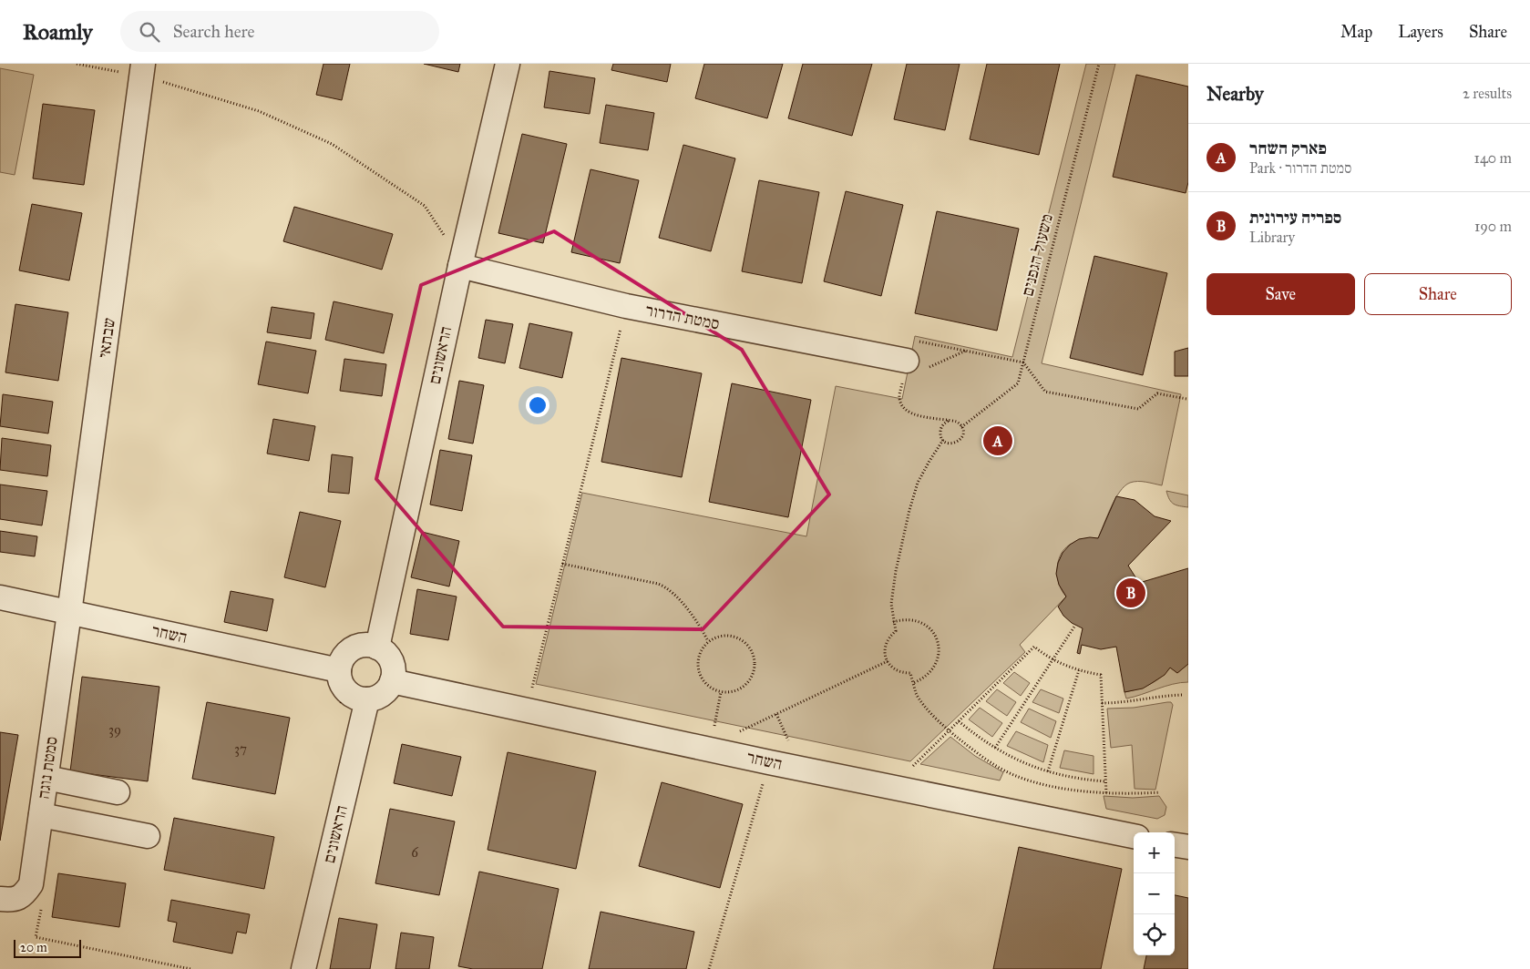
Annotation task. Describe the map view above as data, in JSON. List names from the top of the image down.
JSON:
{
  "streets": {
    "street": [
      "סמטת הדרור",
      "שבתאי",
      "הראשונים",
      "השחר",
      "סמטת נוגה"
    ],
    "path": ["משעול הגפנים"]
  },
  "crossings": [
    ["סמטת הדרור", "הראשונים"],
    ["שבתאי", "השחר"],
    ["שבתאי", "סמטת נוגה"],
    ["הראשונים", "השחר"],
    ["השחר", "סמטת נוגה"]
  ],
  "house_numbers": ["39", "37", "6"],
  "scale_bar": "20 m",
  "page": {
    "header": "Roamly",
    "search": "Search here",
    "nav": ["Map", "Layers", "Share"],
    "heading": ["Nearby", "2 results"],
    "list": [
      {
        "mark": "A",
        "name": "פארק השחר",
        "note": "Park · סמטת הדרור",
        "value": "140 m"
      },
      {
        "mark": "B",
        "name": "ספריה עירונית",
        "note": "Library",
        "value": "190 m"
      }
    ],
    "buttons": ["Save", "Share"],
    "pins": ["A", "B"],
    "map_buttons": ["+", "−"],
    "scale": "20 m"
  }
}
